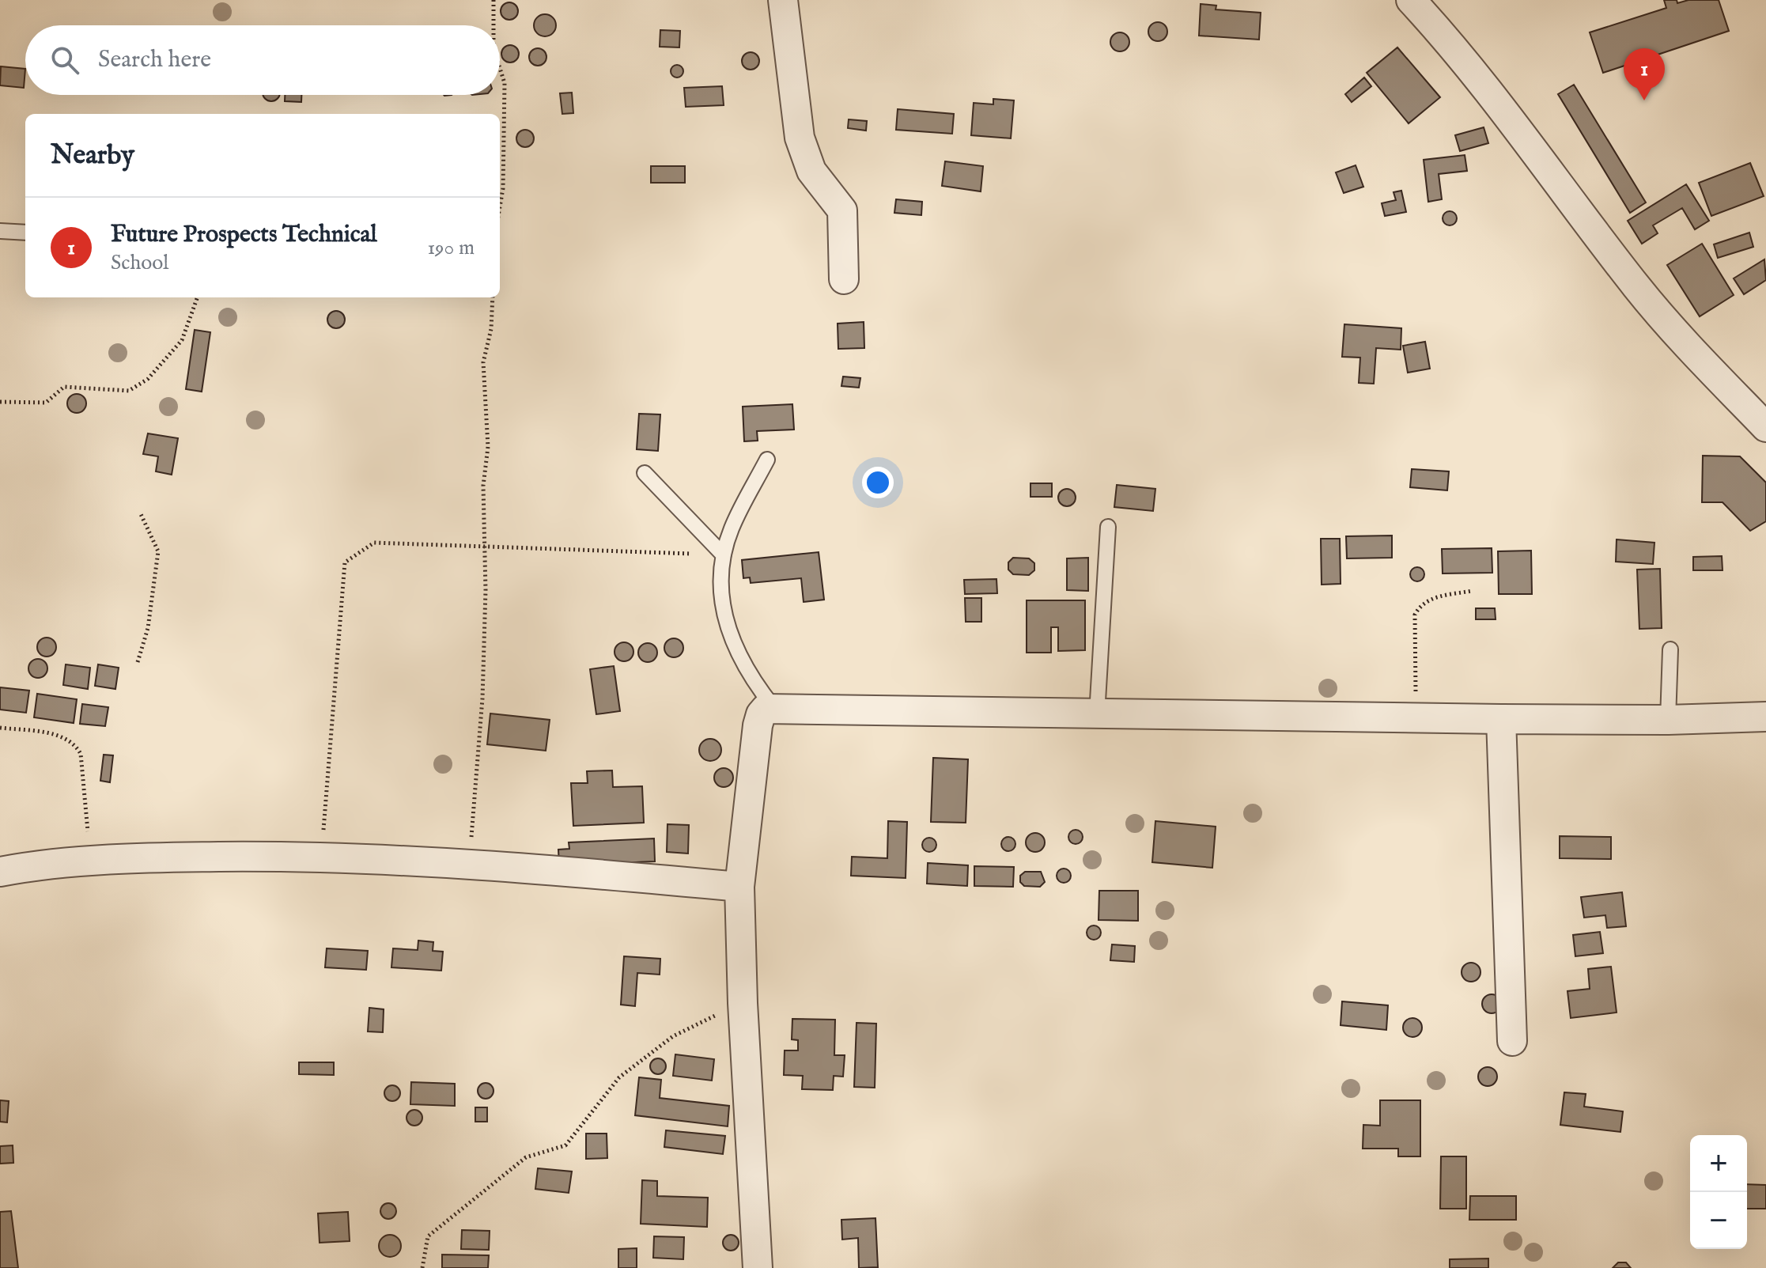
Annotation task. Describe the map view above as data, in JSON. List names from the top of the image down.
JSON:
{
  "page": {
    "search": "Search here",
    "pins": "1",
    "heading": "Nearby",
    "list": [
      {
        "mark": "1",
        "name": "Future Prospects Technical",
        "note": "School",
        "value": "190 m"
      }
    ],
    "map_buttons": ["+", "−"]
  }
}
